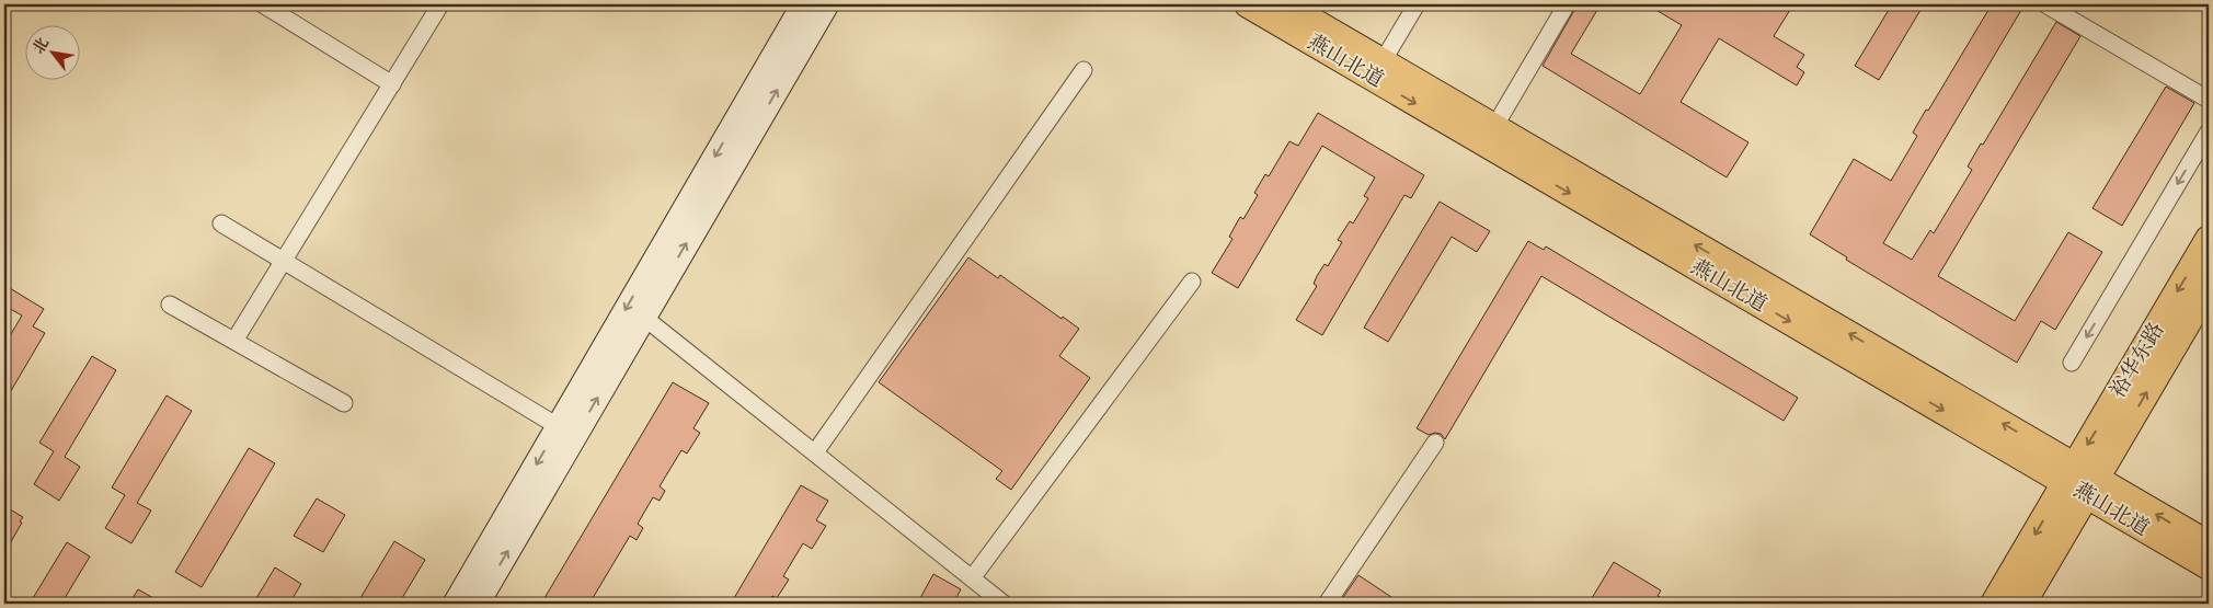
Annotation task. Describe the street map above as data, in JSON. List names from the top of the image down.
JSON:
{
  "streets": {
    "main road": ["燕山北道", "裕华东路"]
  },
  "crossings": [
    ["燕山北道", "裕华东路"]
  ],
  "north": "top left"
}
